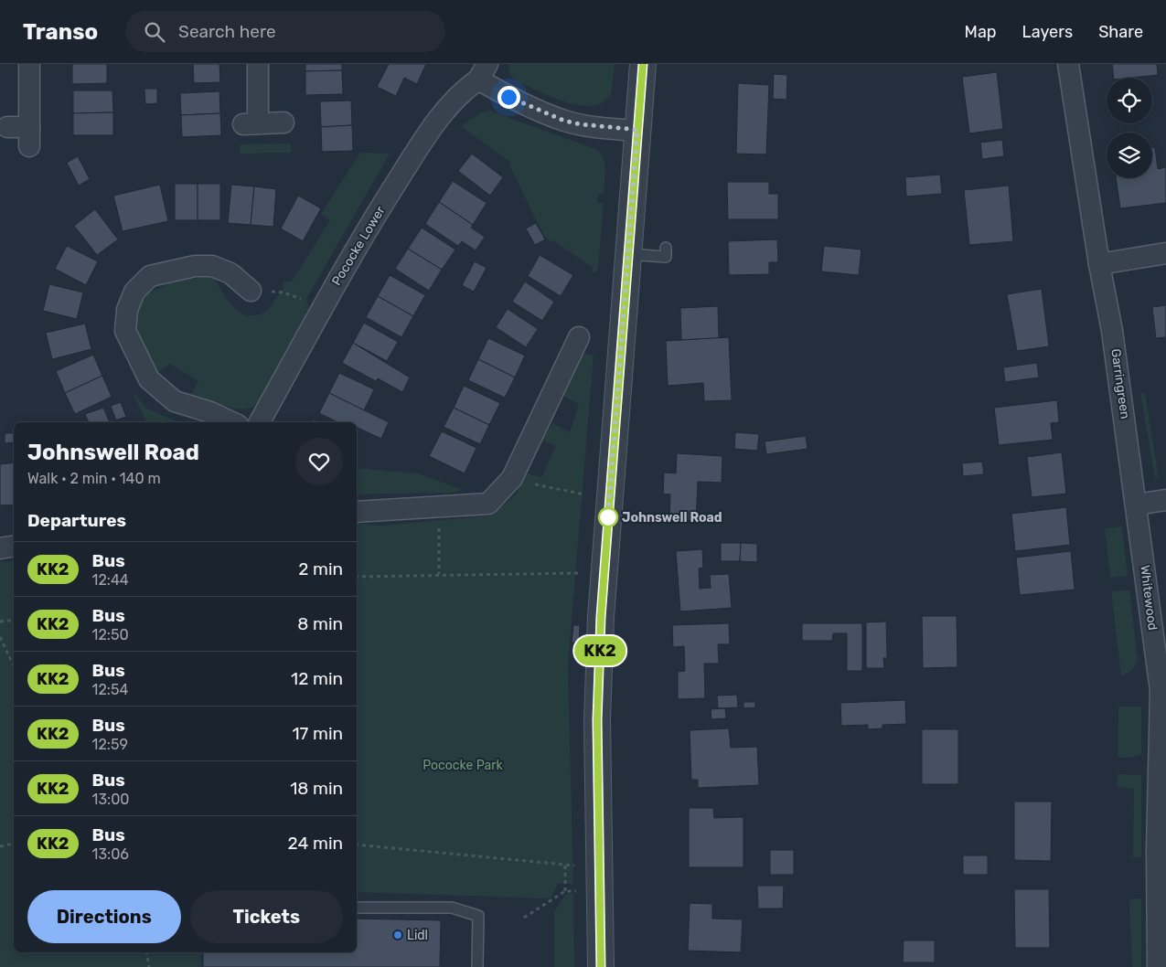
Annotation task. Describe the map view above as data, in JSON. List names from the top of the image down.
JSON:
{
  "streets": {
    "street": ["Pococke Lower", "Garringreen", "Whitewood"]
  },
  "crossings": [
    ["Garringreen", "Whitewood"]
  ],
  "parks": ["Pococke Park"],
  "places": ["Johnswell Road", "Lidl"],
  "lines": ["bus line KK2"],
  "page": {
    "header": "Transo",
    "search": "Search here",
    "nav": ["Map", "Layers", "Share"],
    "on_map": "KK2",
    "heading": [
      ["Johnswell Road", "Walk · 2 min · 140 m"],
      "Departures"
    ],
    "list": [
      {
        "mark": "KK2",
        "name": "Bus",
        "note": "12:44",
        "value": "2 min"
      },
      {
        "mark": "KK2",
        "name": "Bus",
        "note": "12:50",
        "value": "8 min"
      },
      {
        "mark": "KK2",
        "name": "Bus",
        "note": "12:54",
        "value": "12 min"
      },
      {
        "mark": "KK2",
        "name": "Bus",
        "note": "12:59",
        "value": "17 min"
      },
      {
        "mark": "KK2",
        "name": "Bus",
        "note": "13:00",
        "value": "18 min"
      },
      {
        "mark": "KK2",
        "name": "Bus",
        "note": "13:06",
        "value": "24 min"
      }
    ],
    "buttons": ["Directions", "Tickets"]
  }
}
